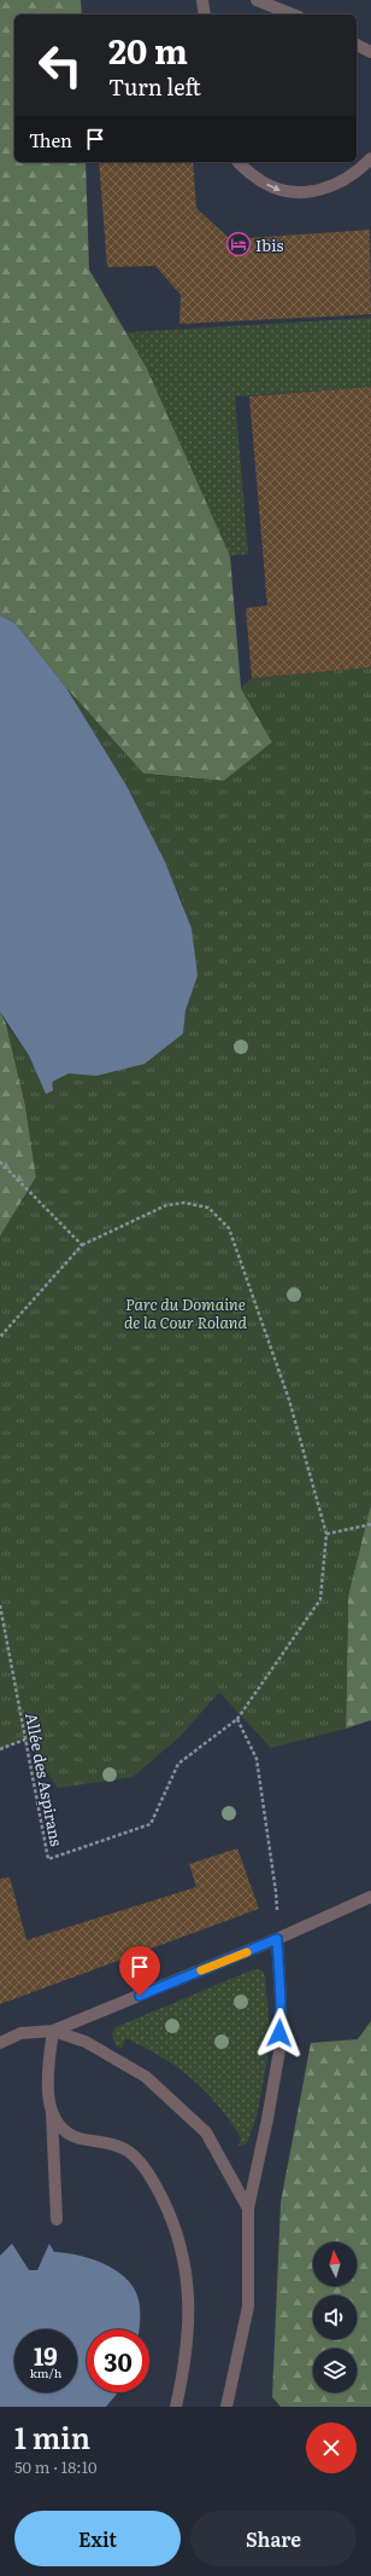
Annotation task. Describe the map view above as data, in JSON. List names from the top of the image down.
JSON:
{
  "streets": {
    "path": ["Allée des Aspirans"]
  },
  "parks": ["Parc du Domaine de la Cour Roland"],
  "places": {
    "hotel": ["Ibis"]
  },
  "north": "top",
  "page": {
    "turn": ["20 m", "Turn left"],
    "then": "Then",
    "speed": "19 km/h",
    "limit": "30",
    "heading": ["1 min", "50 m · 18:10"],
    "buttons": ["Exit", "Share"]
  }
}
